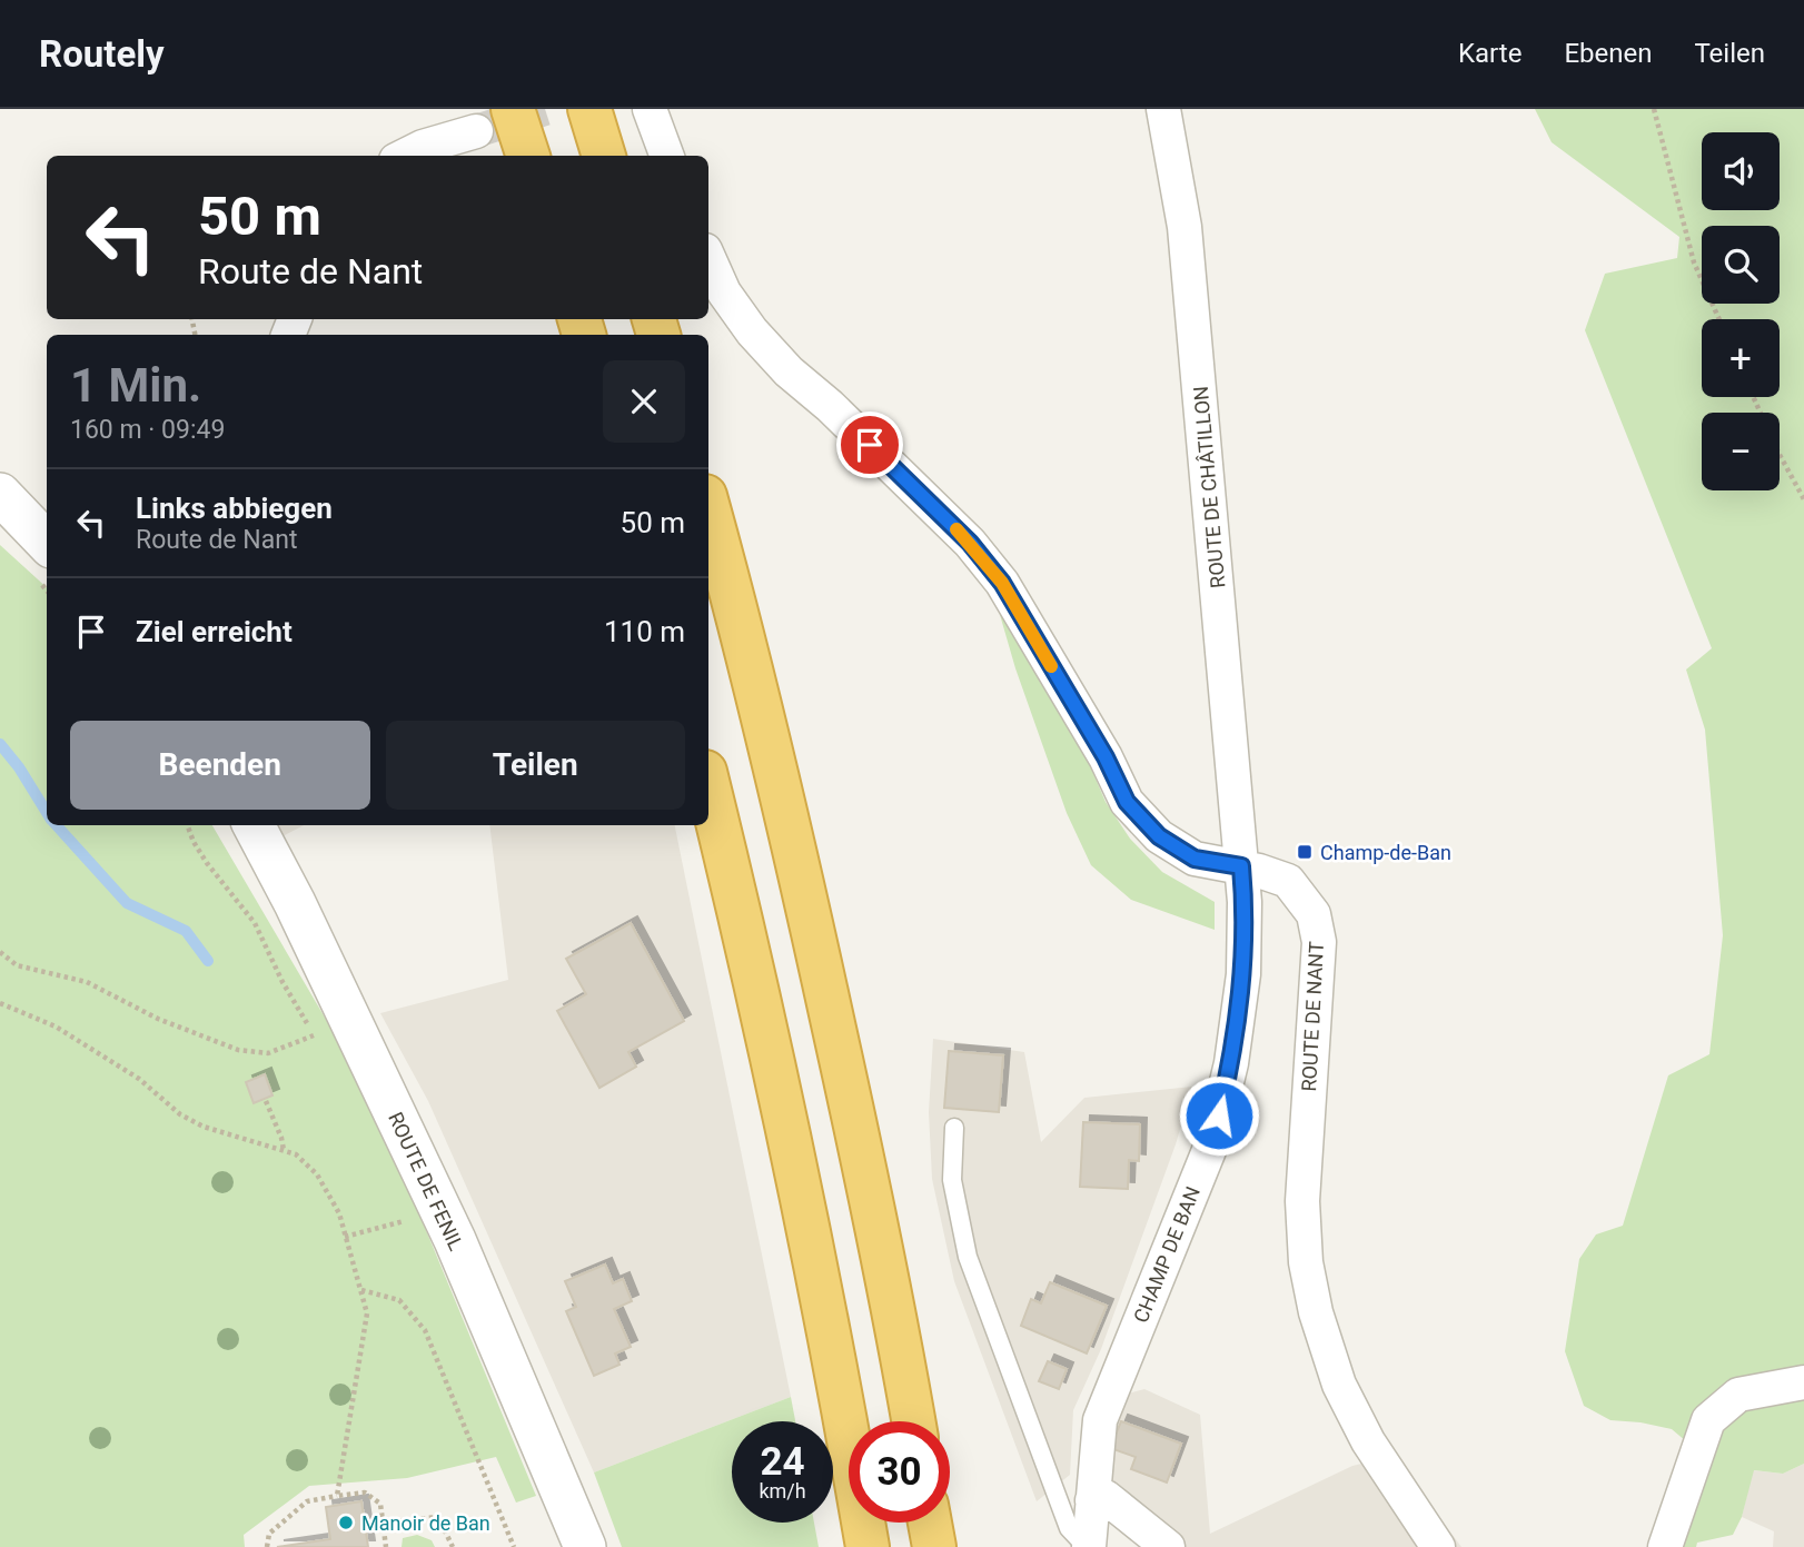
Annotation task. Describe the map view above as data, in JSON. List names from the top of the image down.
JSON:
{
  "streets": {
    "street": [
      "ROUTE DE CHÂTILLON",
      "ROUTE DE NANT",
      "ROUTE DE FENIL",
      "CHAMP DE BAN"
    ]
  },
  "crossings": [
    ["ROUTE DE CHÂTILLON", "ROUTE DE NANT"],
    ["ROUTE DE CHÂTILLON", "CHAMP DE BAN"],
    ["ROUTE DE NANT", "CHAMP DE BAN"]
  ],
  "places": {
    "transit": ["Champ-de-Ban"],
    "other": ["Manoir de Ban"]
  },
  "page": {
    "header": "Routely",
    "nav": ["Karte", "Ebenen", "Teilen"],
    "map_buttons": ["+", "−"],
    "turn": ["50 m", "Route de Nant"],
    "heading": ["1 Min.", "160 m · 09:49"],
    "list": [
      {
        "name": "Links abbiegen",
        "note": "Route de Nant",
        "value": "50 m"
      },
      {
        "name": "Ziel erreicht",
        "value": "110 m"
      }
    ],
    "buttons": ["Beenden", "Teilen"],
    "speed": "24 km/h",
    "limit": "30"
  }
}
